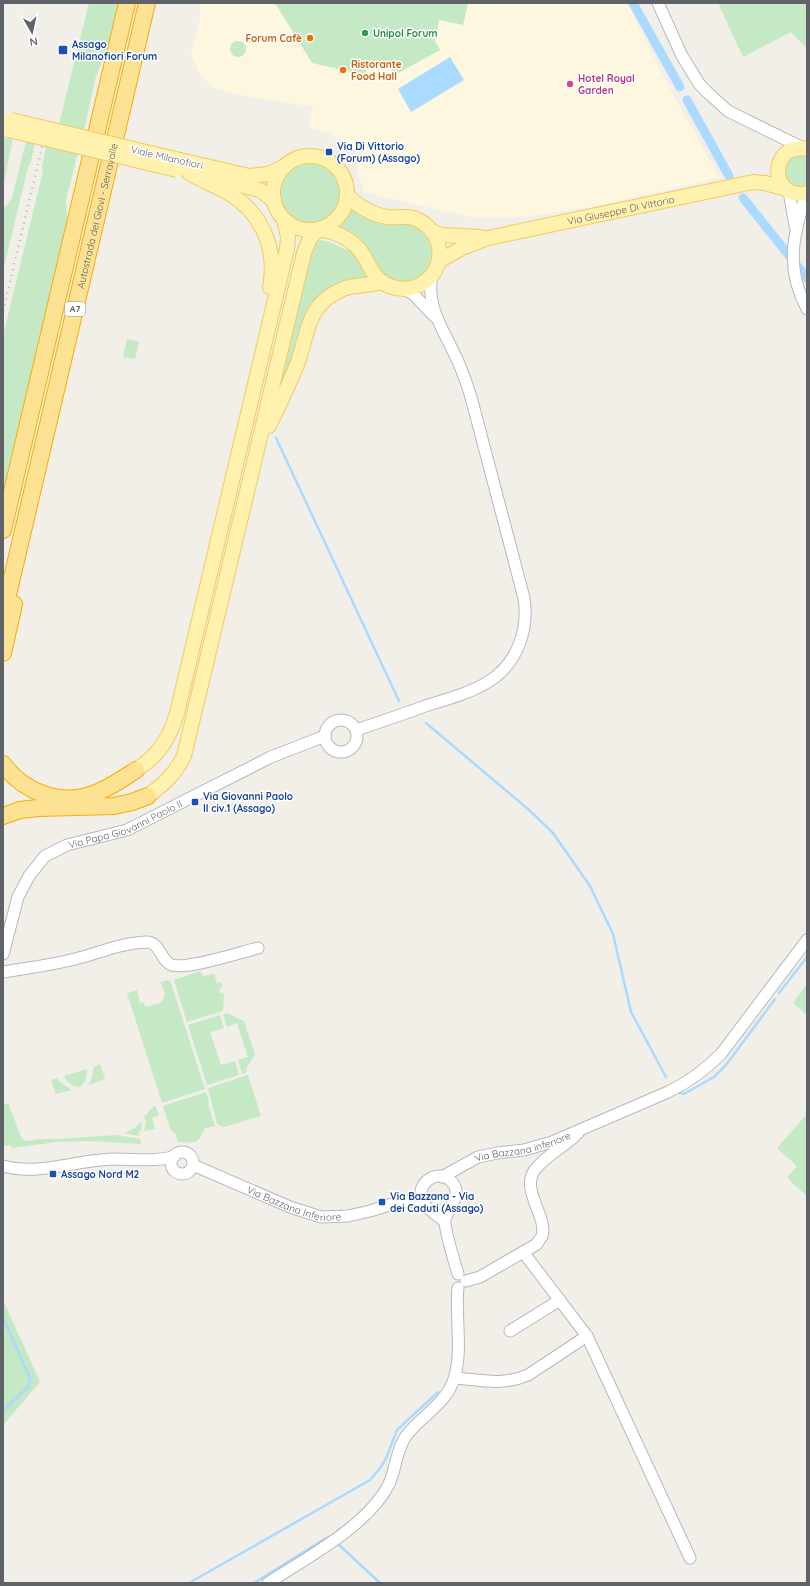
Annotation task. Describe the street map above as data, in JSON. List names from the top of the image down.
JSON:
{
  "streets": {
    "highway": ["Autostrada dei Giovi - Serravalle", "A7"],
    "main road": ["Viale Milanofiori", "Via Giuseppe Di Vittorio"],
    "street": ["Via Papa Giovanni Paolo II", "Via Bazzana inferiore", "Via Bazzana Inferiore"]
  },
  "crossings": [
    ["Via Bazzana inferiore", "Via Bazzana Inferiore"]
  ],
  "places": {
    "other": [
      "Unipol Forum",
      "Forum Cafè",
      "Ristorante Food Hall",
      "Hotel Royal Garden"
    ],
    "transit": [
      "Assago Milanofiori Forum",
      "Via Di Vittorio (Forum) (Assago)",
      "Via Giovanni Paolo II civ.1 (Assago)",
      "Assago Nord M2",
      "Via Bazzana - Via dei Caduti (Assago)"
    ]
  },
  "north": "bottom"
}
